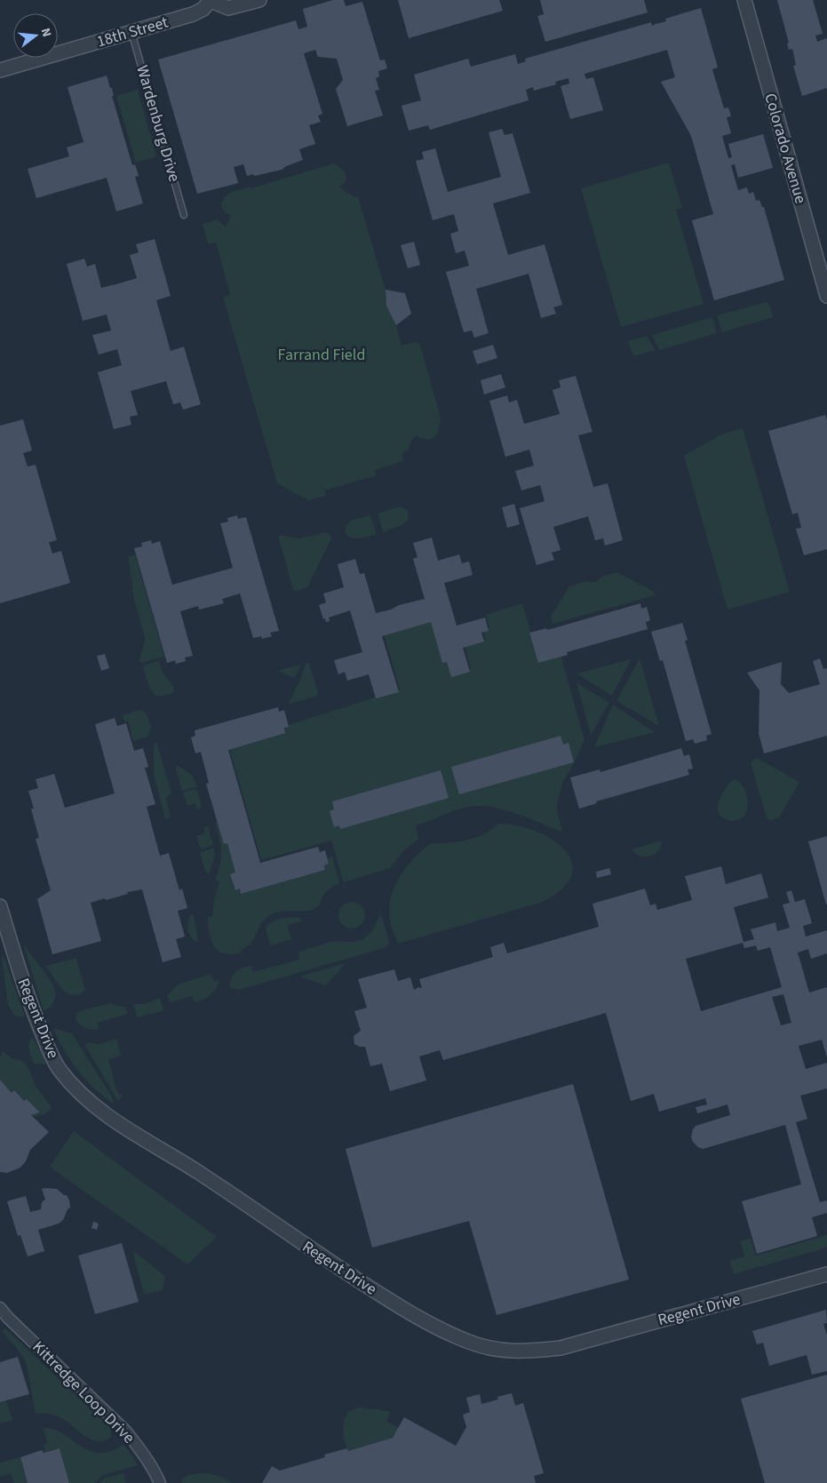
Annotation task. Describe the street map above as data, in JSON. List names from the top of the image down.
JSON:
{
  "streets": {
    "street": [
      "18th Street",
      "Colorado Avenue",
      "Regent Drive",
      "Kittredge Loop Drive"
    ],
    "lane": ["Wardenburg Drive"]
  },
  "crossings": [
    ["18th Street", "Wardenburg Drive"]
  ],
  "parks": ["Farrand Field"],
  "north": "right"
}
